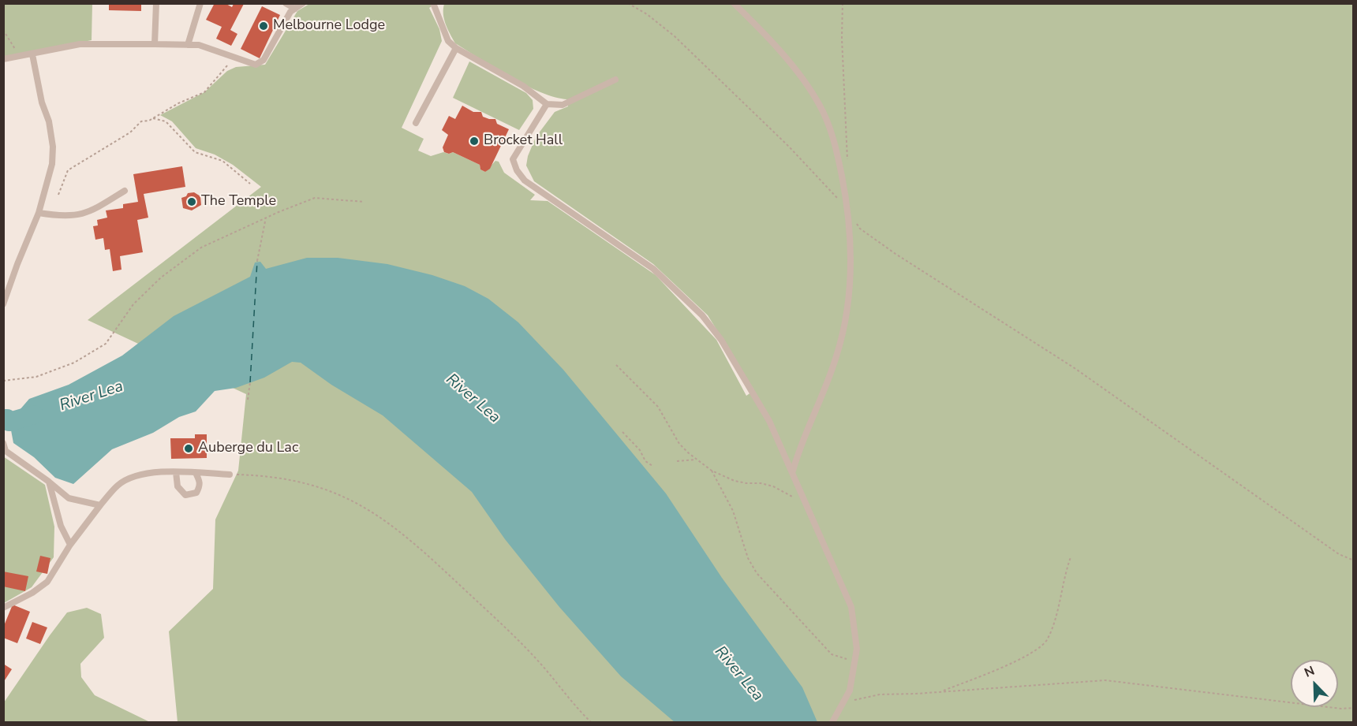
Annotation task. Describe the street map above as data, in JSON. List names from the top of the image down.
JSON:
{
  "water": ["River Lea"],
  "places": [
    "Melbourne Lodge",
    "Brocket Hall",
    "The Temple",
    "Auberge du Lac"
  ],
  "north": "top left"
}
